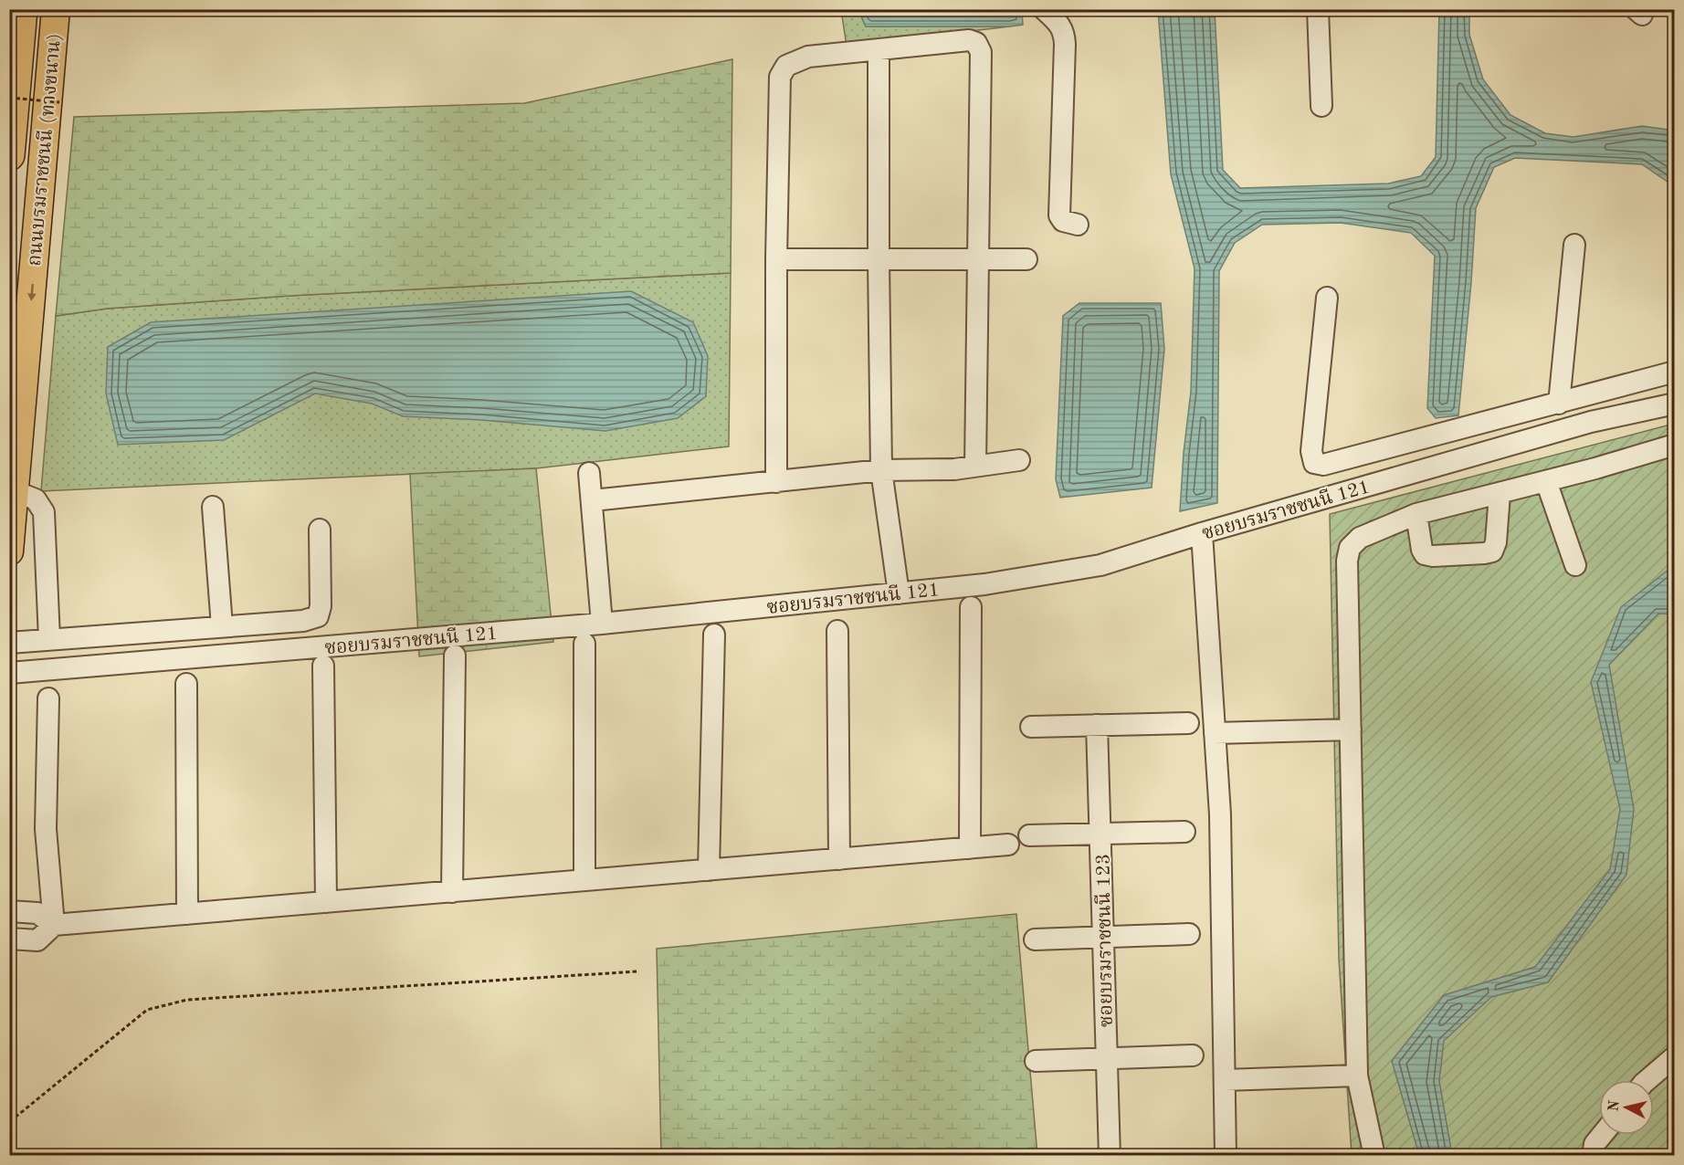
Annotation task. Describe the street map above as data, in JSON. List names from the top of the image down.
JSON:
{
  "streets": {
    "main road": ["ถนนบรมราชชนนี (ทางขนาน)"],
    "street": ["ซอยบรมราชชนนี 121", "ซอยบรมราชชนนี 123"]
  },
  "one_way": ["ถนนบรมราชชนนี (ทางขนาน)"],
  "north": "left"
}
